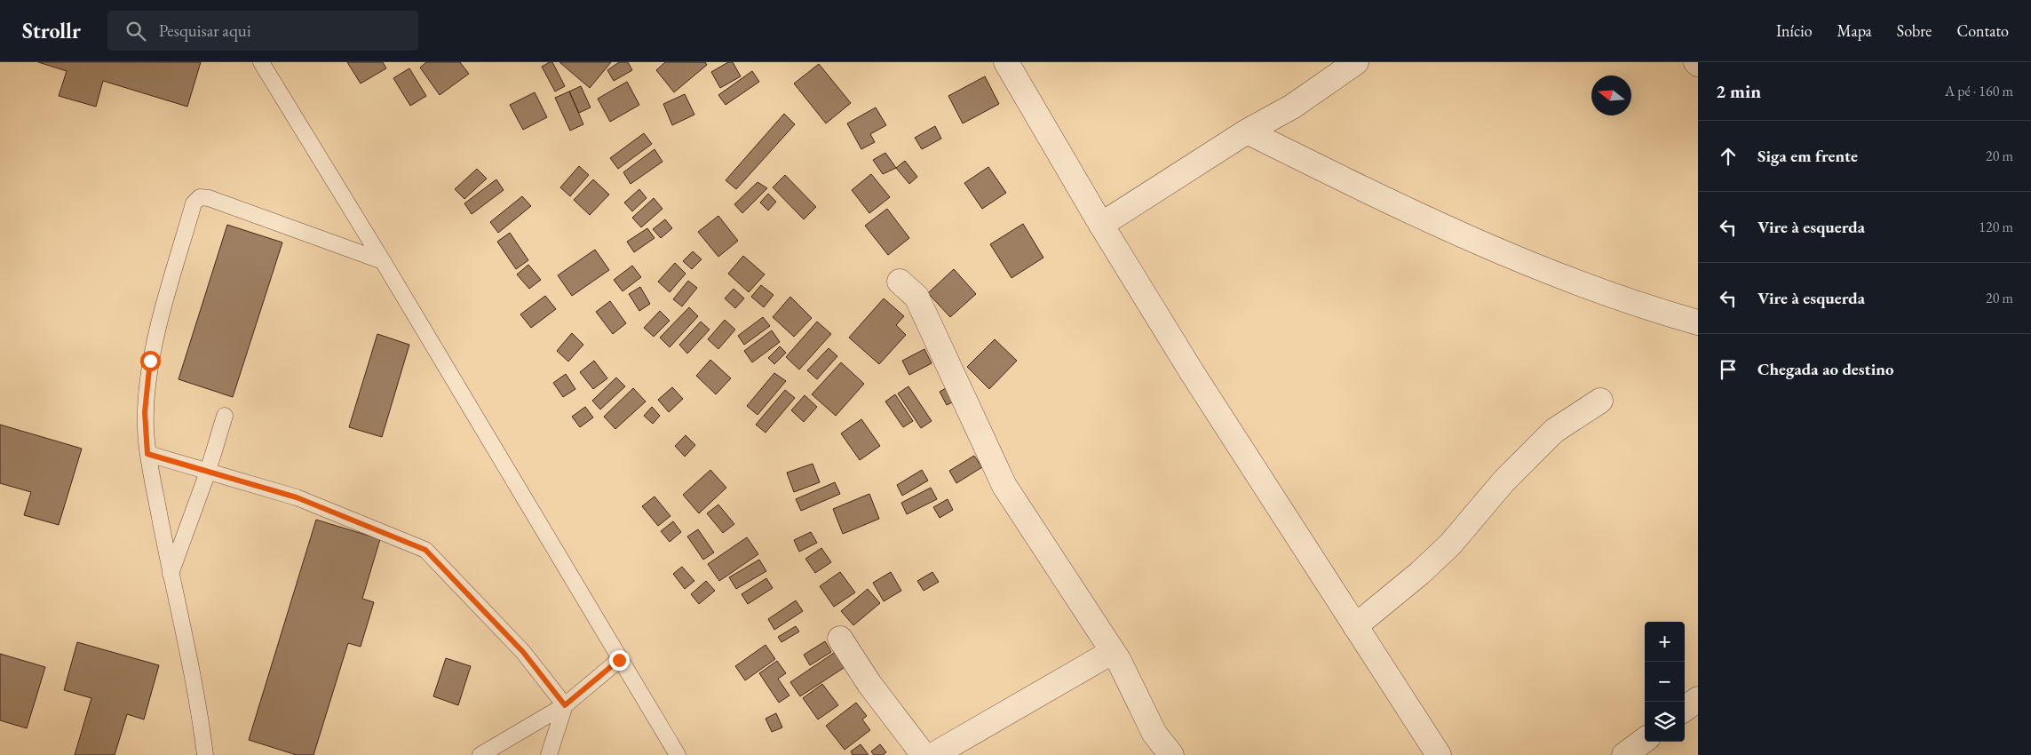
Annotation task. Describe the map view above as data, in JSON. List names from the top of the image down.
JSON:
{
  "north": "left",
  "page": {
    "header": "Strollr",
    "search": "Pesquisar aqui",
    "nav": [
      "Início",
      "Mapa",
      "Sobre",
      "Contato"
    ],
    "heading": ["2 min", "A pé · 160 m"],
    "list": [
      ["Siga em frente", "20 m"],
      ["Vire à esquerda", "120 m"],
      ["Vire à esquerda", "20 m"],
      "Chegada ao destino"
    ],
    "map_buttons": ["+", "−"]
  }
}
